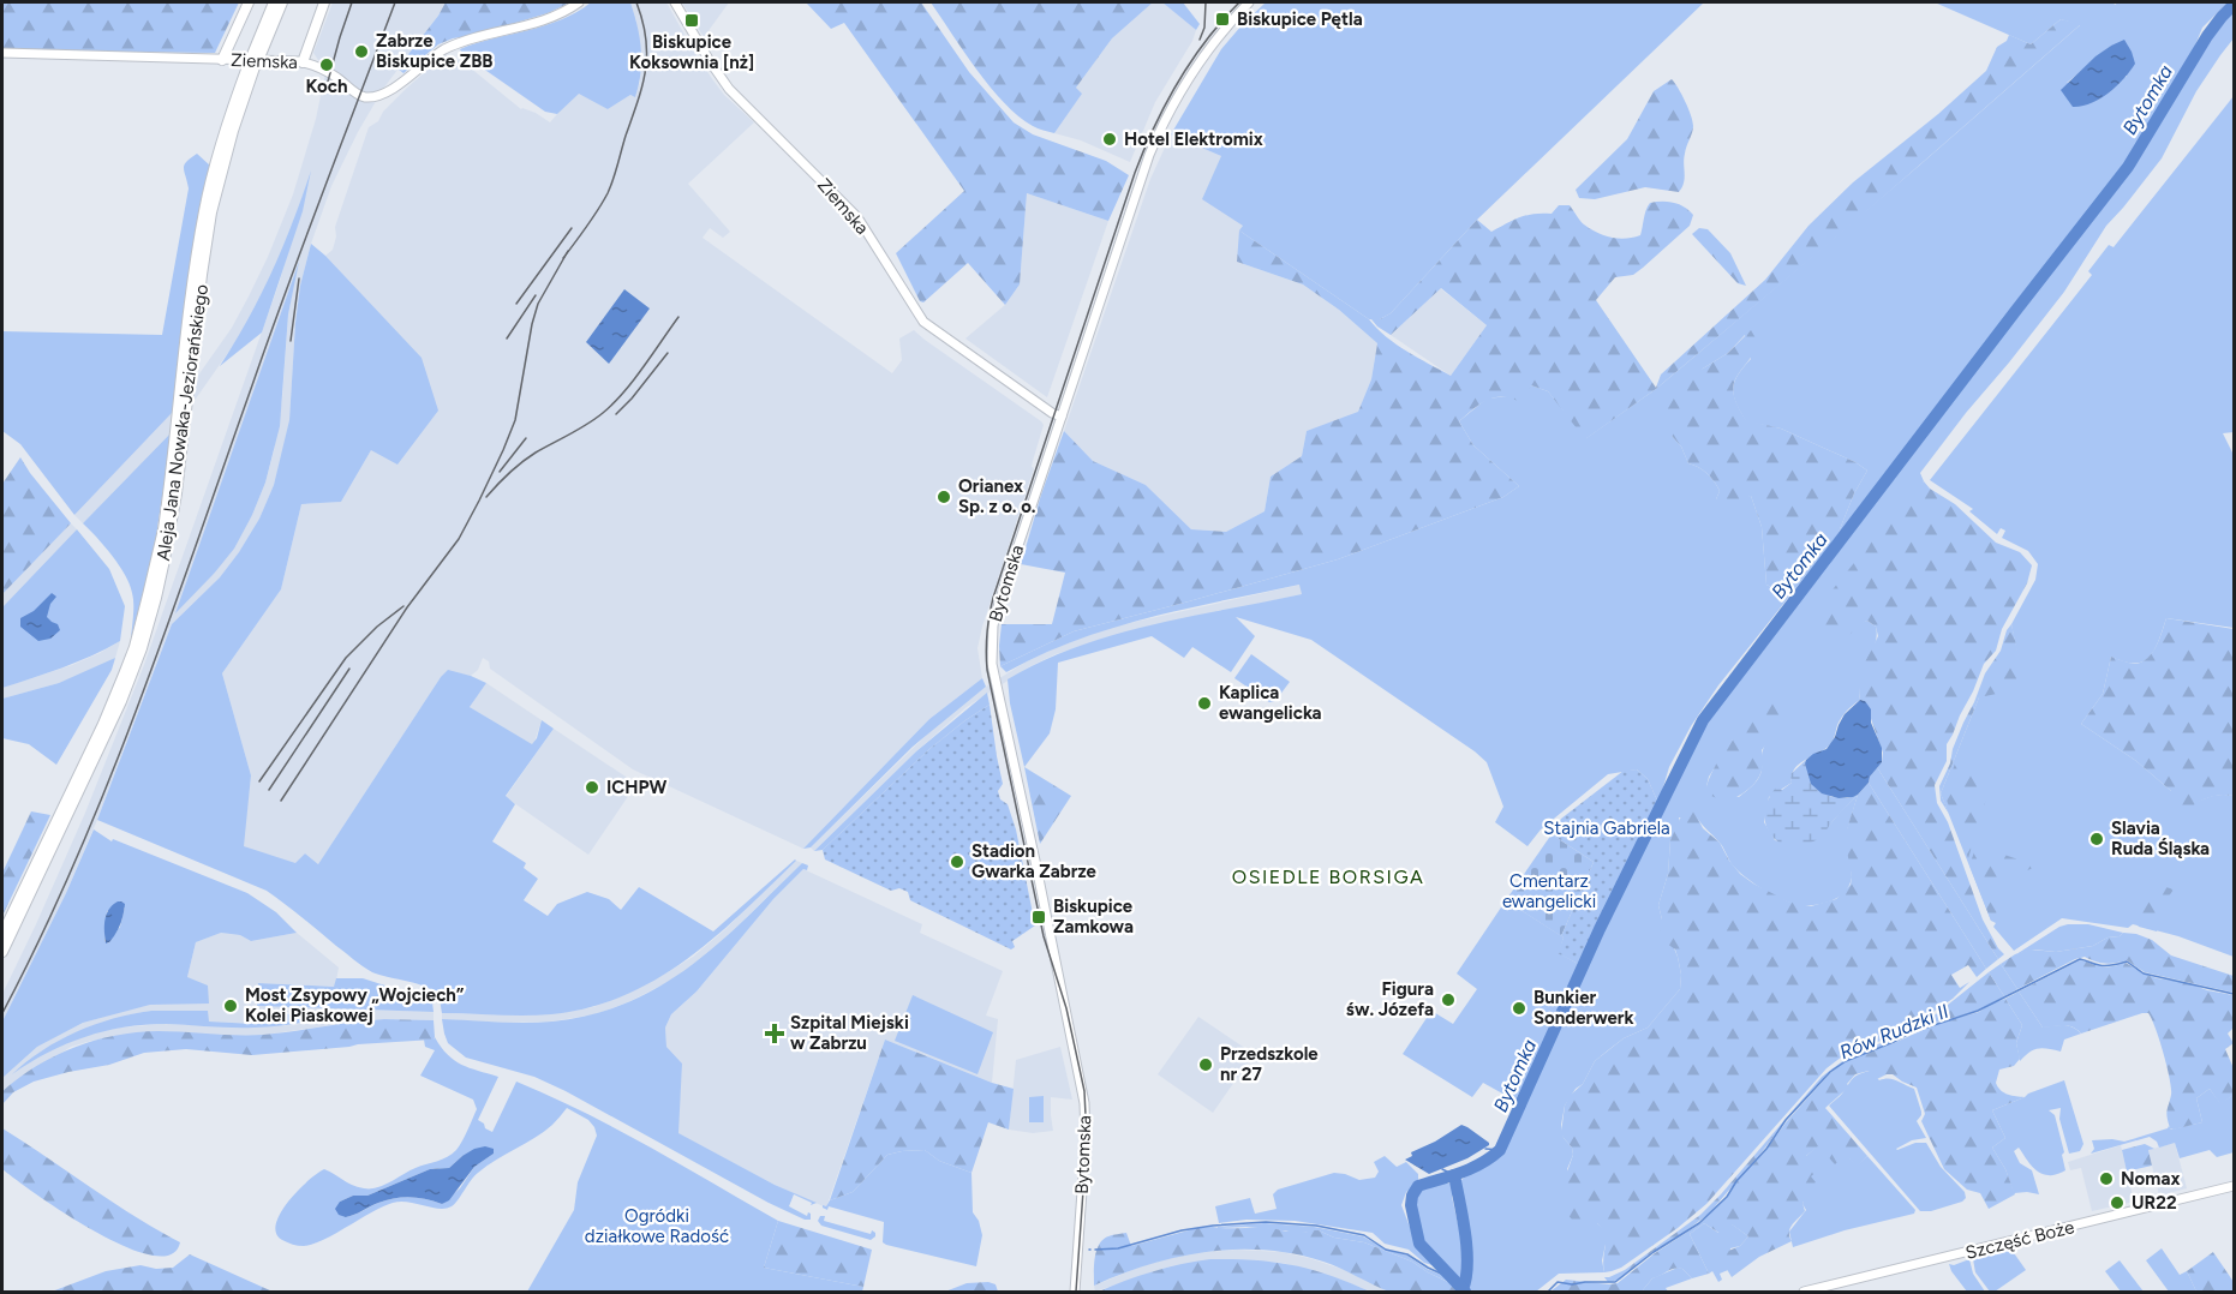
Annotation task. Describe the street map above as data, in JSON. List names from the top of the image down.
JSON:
{
  "streets": {
    "main road": ["Aleja Jana Nowaka-Jeziorańskiego"],
    "street": ["Ziemska", "Bytomska", "Szczęść Boże"]
  },
  "crossings": [
    ["Ziemska", "Bytomska"]
  ],
  "districts": ["OSIEDLE BORSIGA"],
  "water": ["Bytomka", "Rów Rudzki II"],
  "parks": ["Stajnia Gabriela", "Cmentarz ewangelicki", "Ogródki działkowe Radość"],
  "places": {
    "transit": ["Biskupice Pętla", "Biskupice Koksownia [nż]", "Biskupice Zamkowa"],
    "other": [
      "Zabrze Biskupice ZBB",
      "Koch",
      "Hotel Elektromix",
      "Orianex Sp. z o. o.",
      "Kaplica ewangelicka",
      "ICHPW",
      "Slavia Ruda Śląska",
      "Stadion Gwarka Zabrze",
      "Figura św. Józefa",
      "Most Zsypowy „Wojciech” Kolei Piaskowej",
      "Bunkier Sonderwerk",
      "Przedszkole nr 27",
      "Nomax",
      "UR22"
    ],
    "health": ["Szpital Miejski w Zabrzu"]
  }
}
